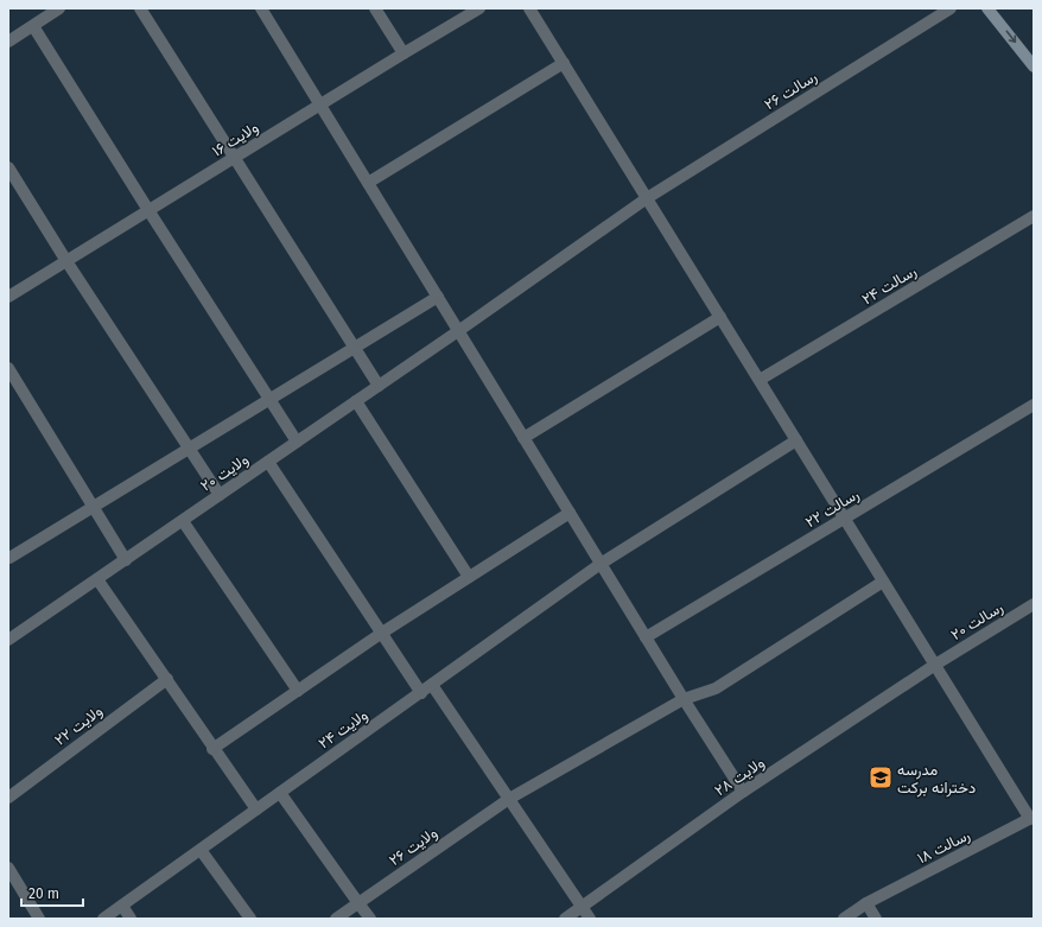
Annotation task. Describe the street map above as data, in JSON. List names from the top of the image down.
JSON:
{
  "streets": {
    "street": [
      "رسالت ۲۶",
      "ولایت ۱۶",
      "رسالت ۲۴",
      "ولایت ۲۰",
      "رسالت ۲۲",
      "رسالت ۲۰",
      "ولایت ۲۲",
      "ولایت ۲۴",
      "ولایت ۲۸",
      "ولایت ۲۶",
      "رسالت ۱۸"
    ]
  },
  "crossings": [
    ["رسالت ۲۶", "ولایت ۲۰"],
    ["رسالت ۲۰", "ولایت ۲۸"]
  ],
  "places": {
    "school or university": ["مدرسه دخترانه برکت"]
  },
  "scale_bar": "20 m"
}
